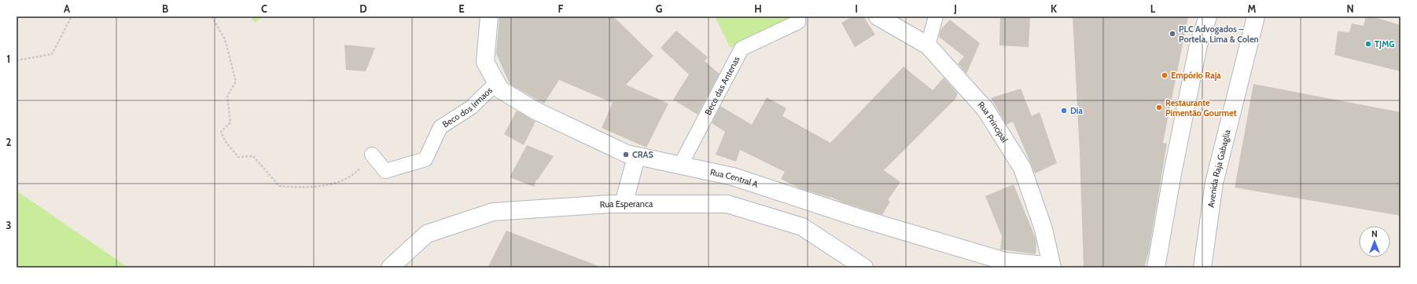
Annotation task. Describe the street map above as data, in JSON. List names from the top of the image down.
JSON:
{
  "streets": {
    "street": [
      "Rua Principal",
      "Avenida Raja Gabaglia",
      "Rua Central A",
      "Rua Esperanca"
    ],
    "lane": ["Beco das Antenas", "Beco dos Irmaos"]
  },
  "crossings": [
    ["Beco das Antenas", "Rua Central A"],
    ["Beco dos Irmaos", "Rua Central A"],
    ["Rua Principal", "Rua Central A"]
  ],
  "places": [
    "PLC Advogados – Portela, Lima & Colen",
    "TJMG",
    "Empório Raja",
    "Restaurante Pimentão Gourmet",
    "Dia",
    "CRAS"
  ],
  "north": "top",
  "grid": {
    "columns": [
      "A",
      "B",
      "C",
      "D",
      "E",
      "F",
      "G",
      "H",
      "I",
      "J",
      "K",
      "L",
      "M",
      "N"
    ],
    "rows": ["1", "2", "3"]
  }
}
